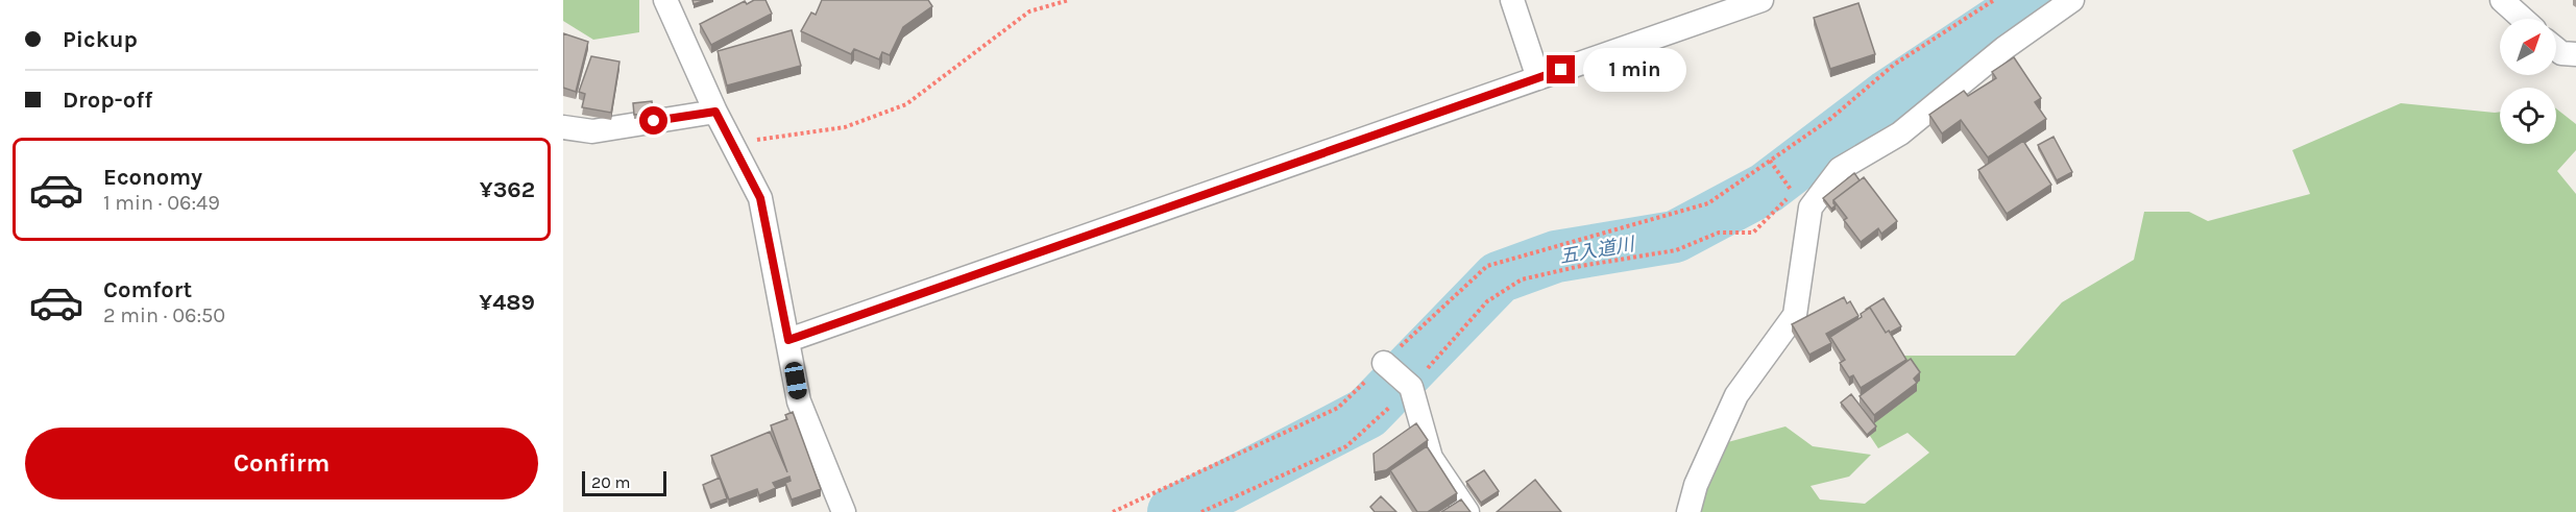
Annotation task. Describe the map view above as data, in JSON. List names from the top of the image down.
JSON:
{
  "water": ["五入道川"],
  "scale_bar": "20 m",
  "north": "top right",
  "page": {
    "banner": ["Pickup", "Drop-off"],
    "bubble": "1 min",
    "list": [
      {
        "name": "Economy",
        "note": "1 min · 06:49",
        "value": "¥362"
      },
      {
        "name": "Comfort",
        "note": "2 min · 06:50",
        "value": "¥489"
      }
    ],
    "buttons": "Confirm",
    "scale": "20 m"
  }
}
